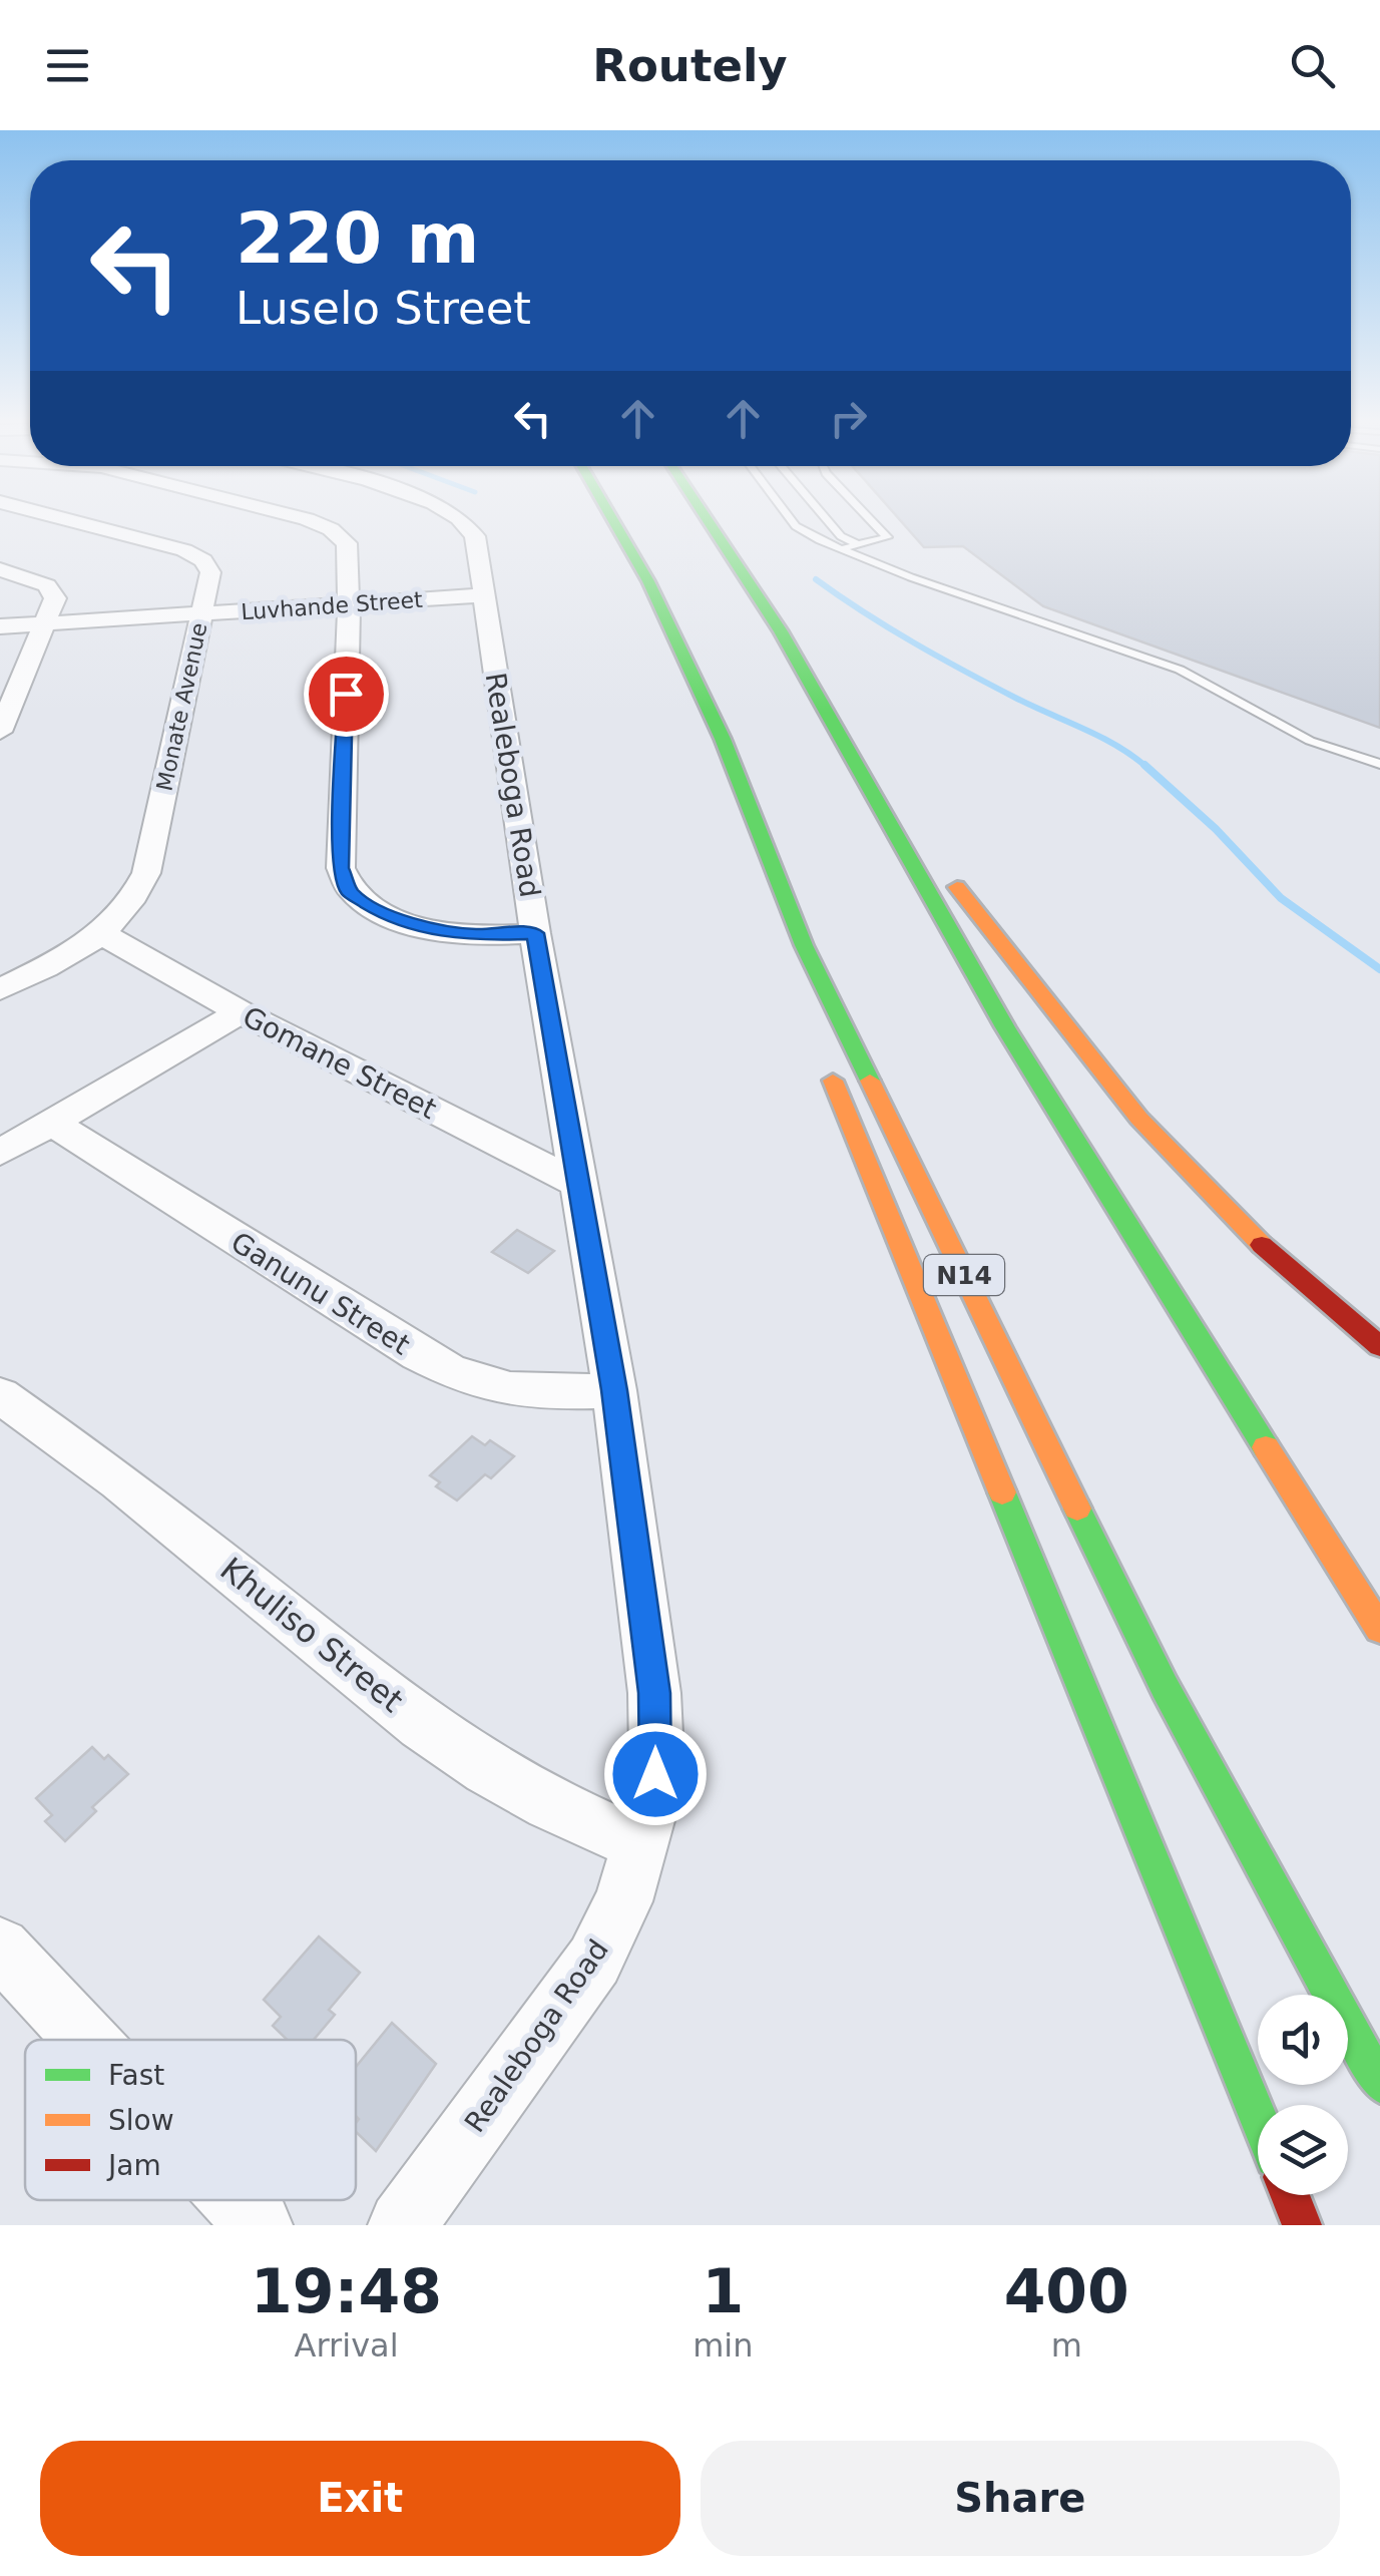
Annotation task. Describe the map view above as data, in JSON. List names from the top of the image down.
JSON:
{
  "streets": {
    "highway": ["N14"],
    "street": [
      "Luvhande Street",
      "Monate Avenue",
      "Realeboga Road",
      "Gomane Street",
      "Ganunu Street",
      "Khuliso Street"
    ]
  },
  "crossings": [
    ["Luvhande Street", "Monate Avenue"],
    ["Luvhande Street", "Realeboga Road"],
    ["Monate Avenue", "Gomane Street"],
    ["Realeboga Road", "Gomane Street"],
    ["Realeboga Road", "Ganunu Street"],
    ["Realeboga Road", "Khuliso Street"]
  ],
  "legend": ["Fast", "Slow", "Jam"],
  "page": {
    "header": "Routely",
    "turn": ["220 m", "Luselo Street"],
    "eta": [
      "19:48",
      "Arrival",
      "1",
      "min",
      "400",
      "m"
    ],
    "buttons": ["Exit", "Share"]
  }
}
